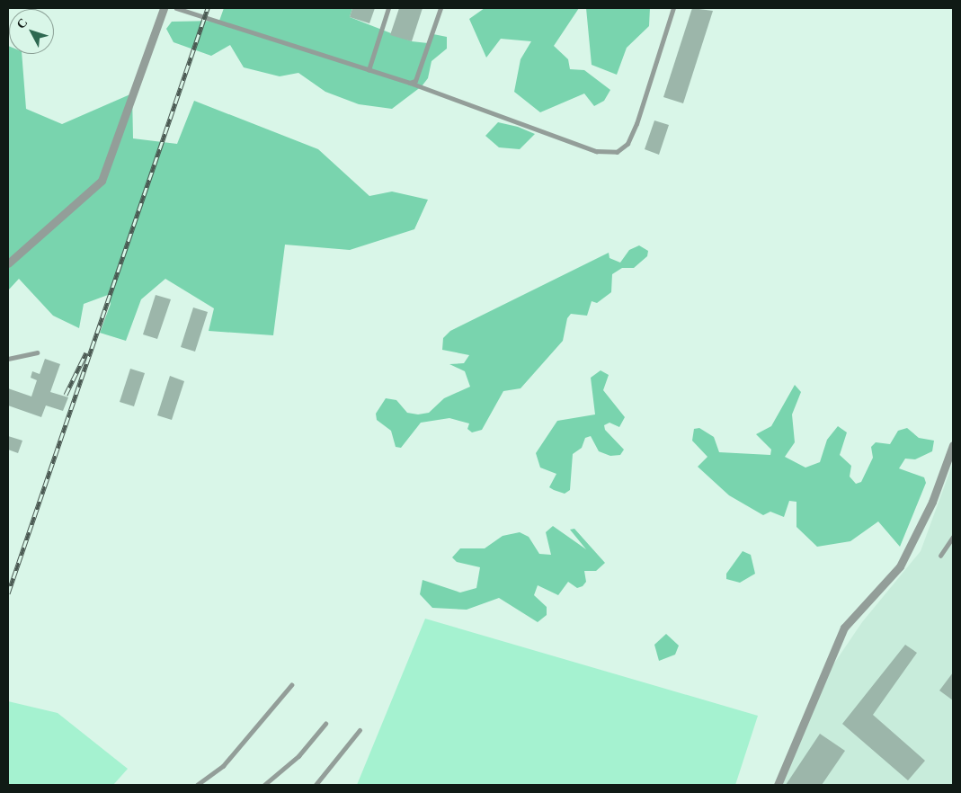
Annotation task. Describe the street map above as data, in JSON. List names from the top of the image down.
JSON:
{
  "north": "top left"
}
